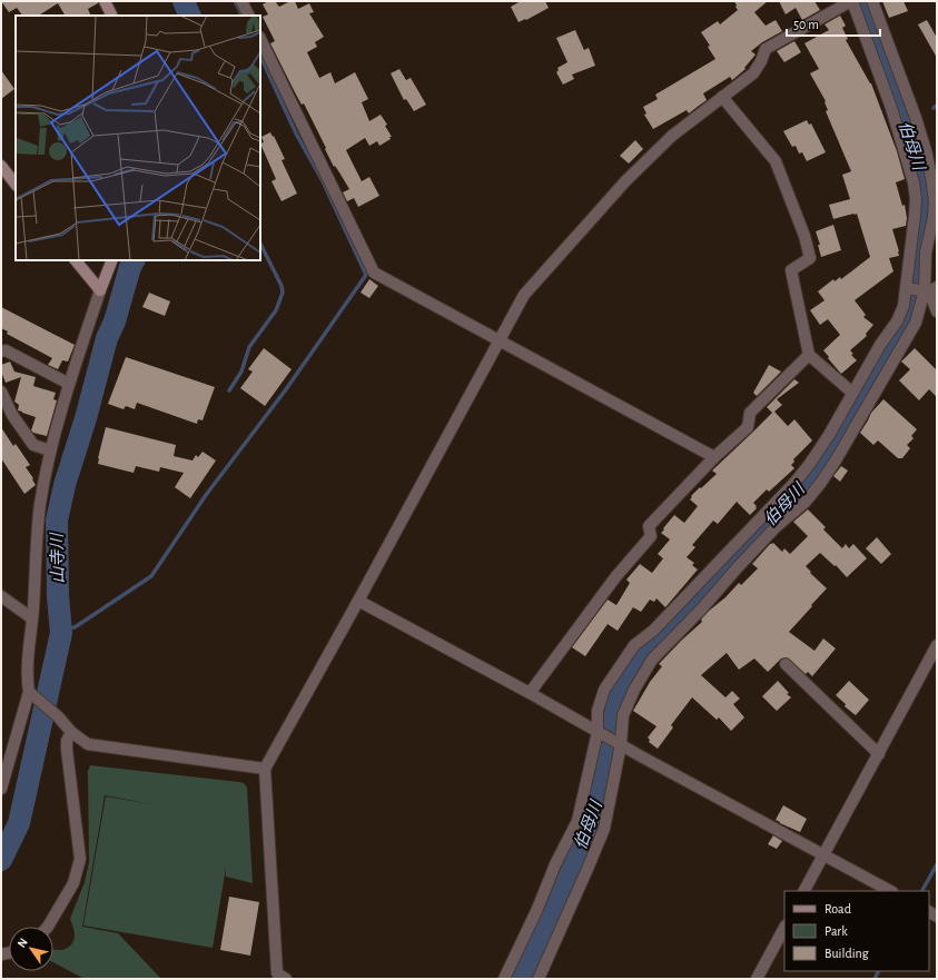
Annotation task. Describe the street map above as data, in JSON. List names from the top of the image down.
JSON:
{
  "water": ["伯母川", "山寺川"],
  "legend": ["Road", "Park", "Building"],
  "scale_bar": "50 m",
  "north": "top left"
}
